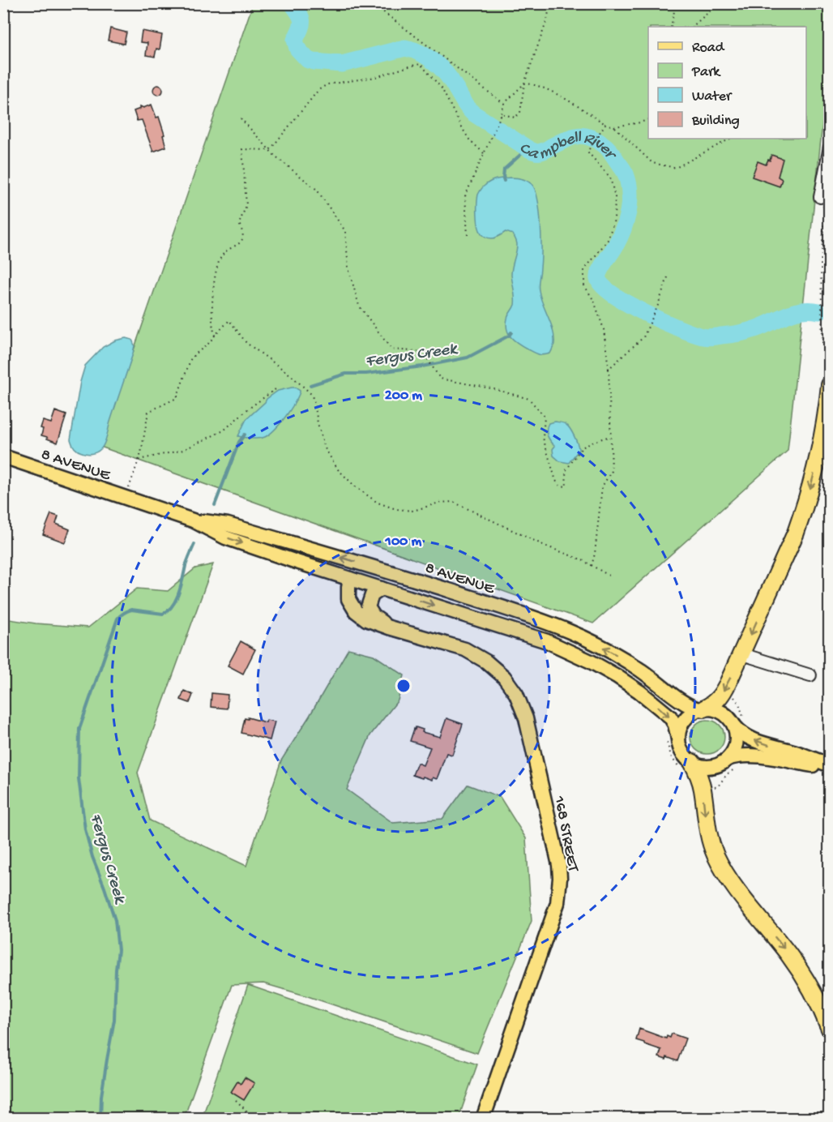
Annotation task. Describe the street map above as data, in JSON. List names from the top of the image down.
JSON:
{
  "streets": {
    "main road": ["8 AVENUE", "168 STREET"]
  },
  "crossings": [
    ["8 AVENUE", "168 STREET"]
  ],
  "water": ["Campbell River", "Fergus Creek"],
  "legend": [
    "Road",
    "Park",
    "Water",
    "Building"
  ],
  "rings": ["200 m", "100 m"]
}
